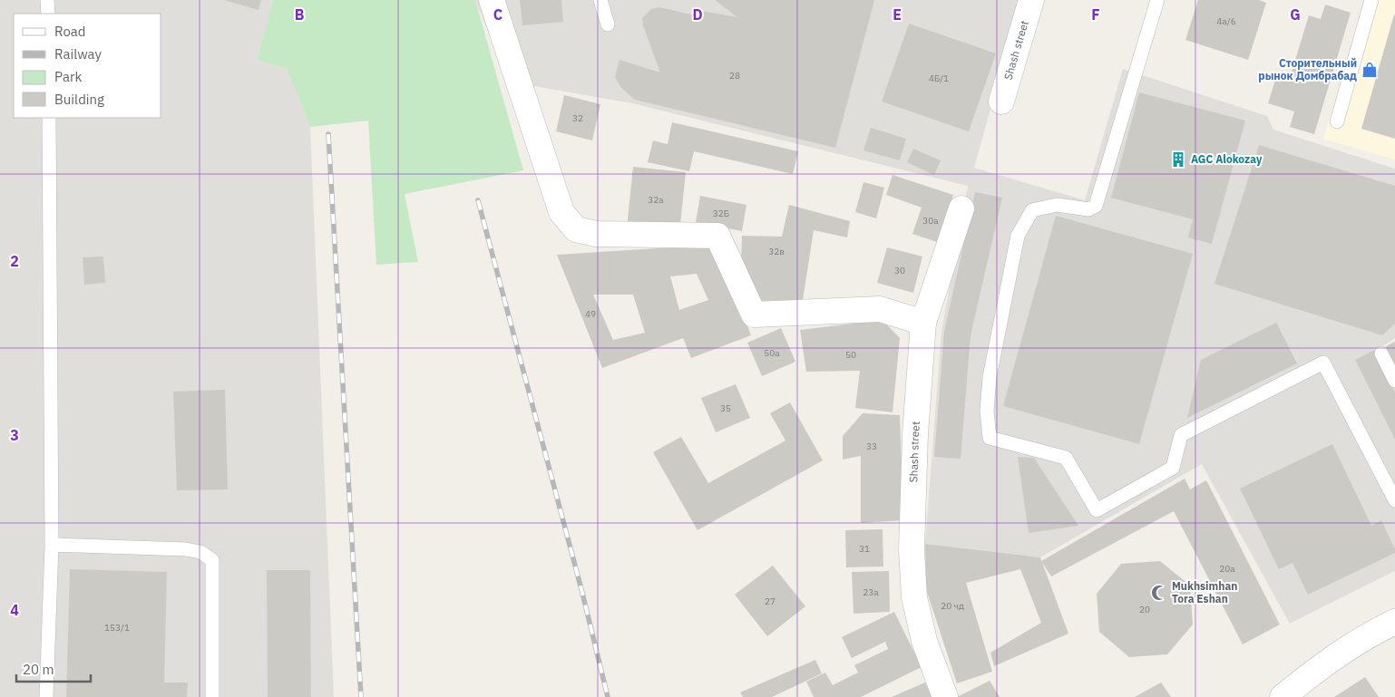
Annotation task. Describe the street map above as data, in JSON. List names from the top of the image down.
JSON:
{
  "streets": {
    "street": ["Shash street"]
  },
  "places": {
    "shop": ["Сторительный рынок Домбрабад"],
    "building": ["AGC Alokozay"],
    "mosque": ["Mukhsimhan Tora Eshan"]
  },
  "house_numbers": [
    "4a/6",
    "28",
    "4Б/1",
    "32",
    "32а",
    "32Б",
    "30а",
    "32в",
    "30",
    "49",
    "50а",
    "50",
    "35",
    "33",
    "31",
    "20a",
    "23а",
    "27",
    "20 чд",
    "20",
    "153/1"
  ],
  "legend": [
    "Road",
    "Railway",
    "Park",
    "Building"
  ],
  "scale_bar": "20 m",
  "grid": {
    "columns": [
      "B",
      "C",
      "D",
      "E",
      "F",
      "G"
    ],
    "rows": ["2", "3", "4"]
  }
}
